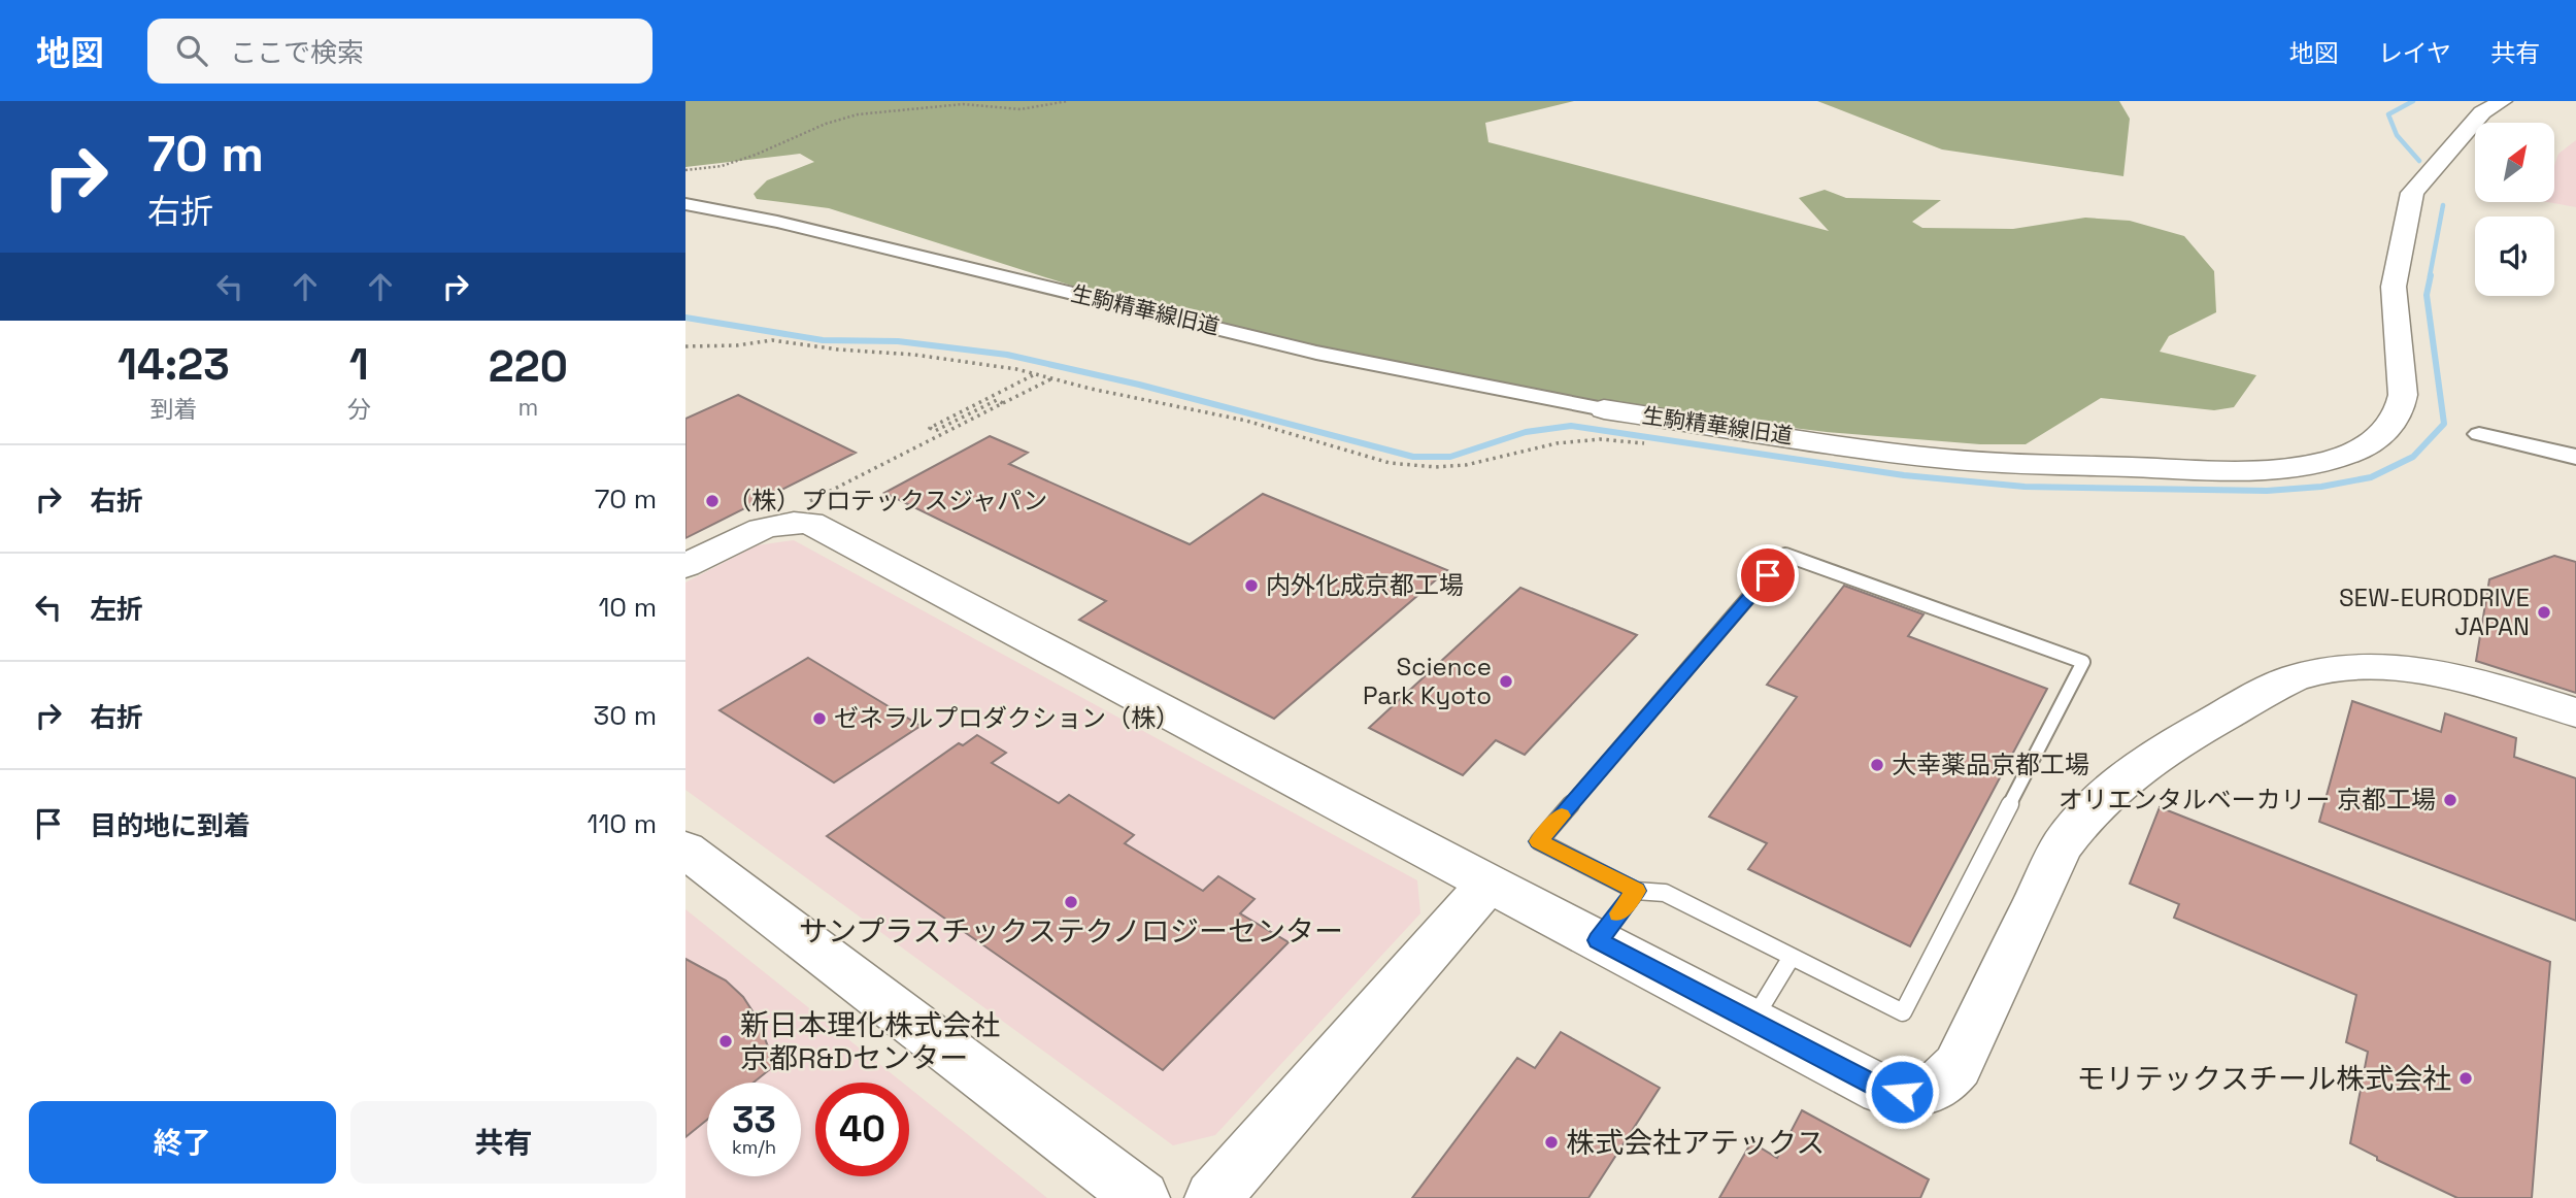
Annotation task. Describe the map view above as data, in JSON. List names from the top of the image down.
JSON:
{
  "streets": {
    "street": ["生駒精華線旧道"]
  },
  "places": [
    "（株）プロテックスジャパン",
    "内外化成京都工場",
    "SEW-EURODRIVE JAPAN",
    "Science Park Kyoto",
    "ゼネラルプロダクション（株）",
    "大幸薬品京都工場",
    "オリエンタルベーカリー 京都工場",
    "サンプラスチックステクノロジーセンター",
    "新日本理化株式会社 京都R&Dセンター",
    "モリテックスチール株式会社",
    "株式会社アテックス"
  ],
  "north": "top right",
  "page": {
    "header": "地図",
    "search": "ここで検索",
    "nav": ["地図", "レイヤ", "共有"],
    "turn": ["70 m", "右折"],
    "eta": [
      "14:23",
      "到着",
      "1",
      "分",
      "220",
      "m"
    ],
    "list": [
      {
        "name": "右折",
        "value": "70 m"
      },
      {
        "name": "左折",
        "value": "10 m"
      },
      {
        "name": "右折",
        "value": "30 m"
      },
      {
        "name": "目的地に到着",
        "value": "110 m"
      }
    ],
    "speed": "33 km/h",
    "limit": "40",
    "buttons": ["終了", "共有"]
  }
}
